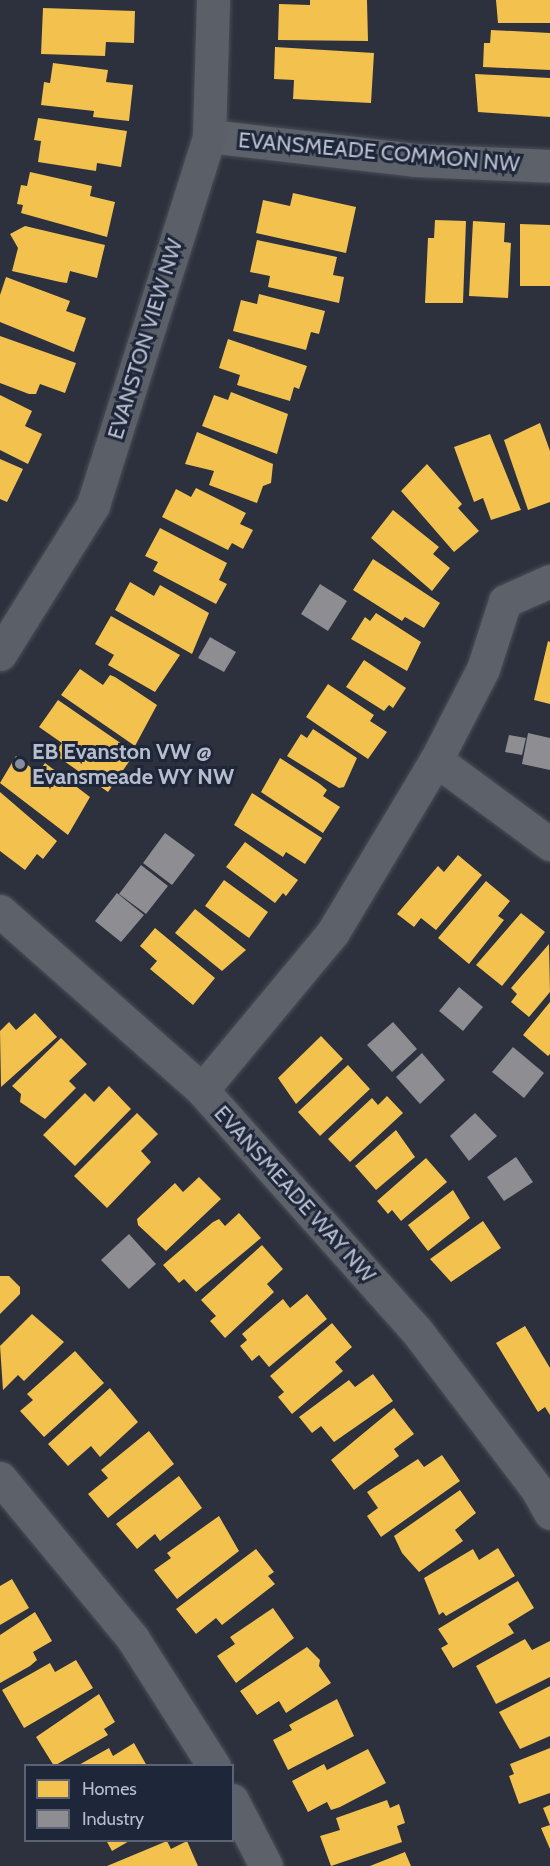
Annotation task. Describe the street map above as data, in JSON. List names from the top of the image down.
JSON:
{
  "streets": {
    "street": ["EVANSMEADE COMMON NW", "EVANSTON VIEW NW", "EVANSMEADE WAY NW"]
  },
  "crossings": [
    ["EVANSMEADE COMMON NW", "EVANSTON VIEW NW"]
  ],
  "places": ["EB Evanston VW @ Evansmeade WY NW"],
  "legend": ["Homes", "Industry"]
}
